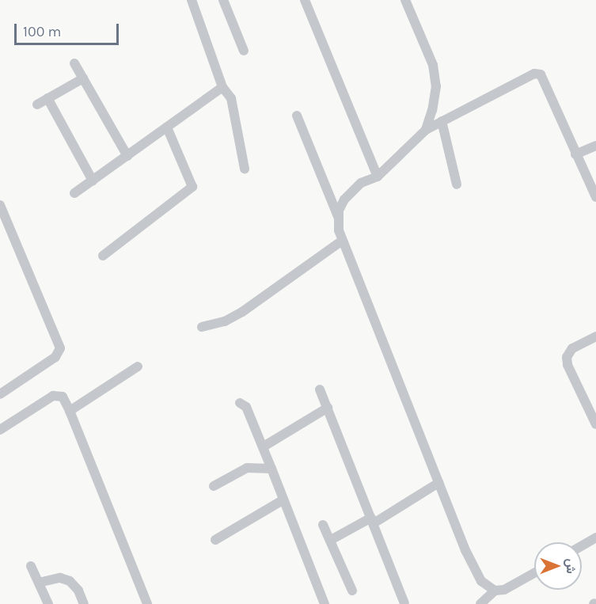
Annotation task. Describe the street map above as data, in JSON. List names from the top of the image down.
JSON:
{
  "scale_bar": "100 m",
  "north": "right"
}
